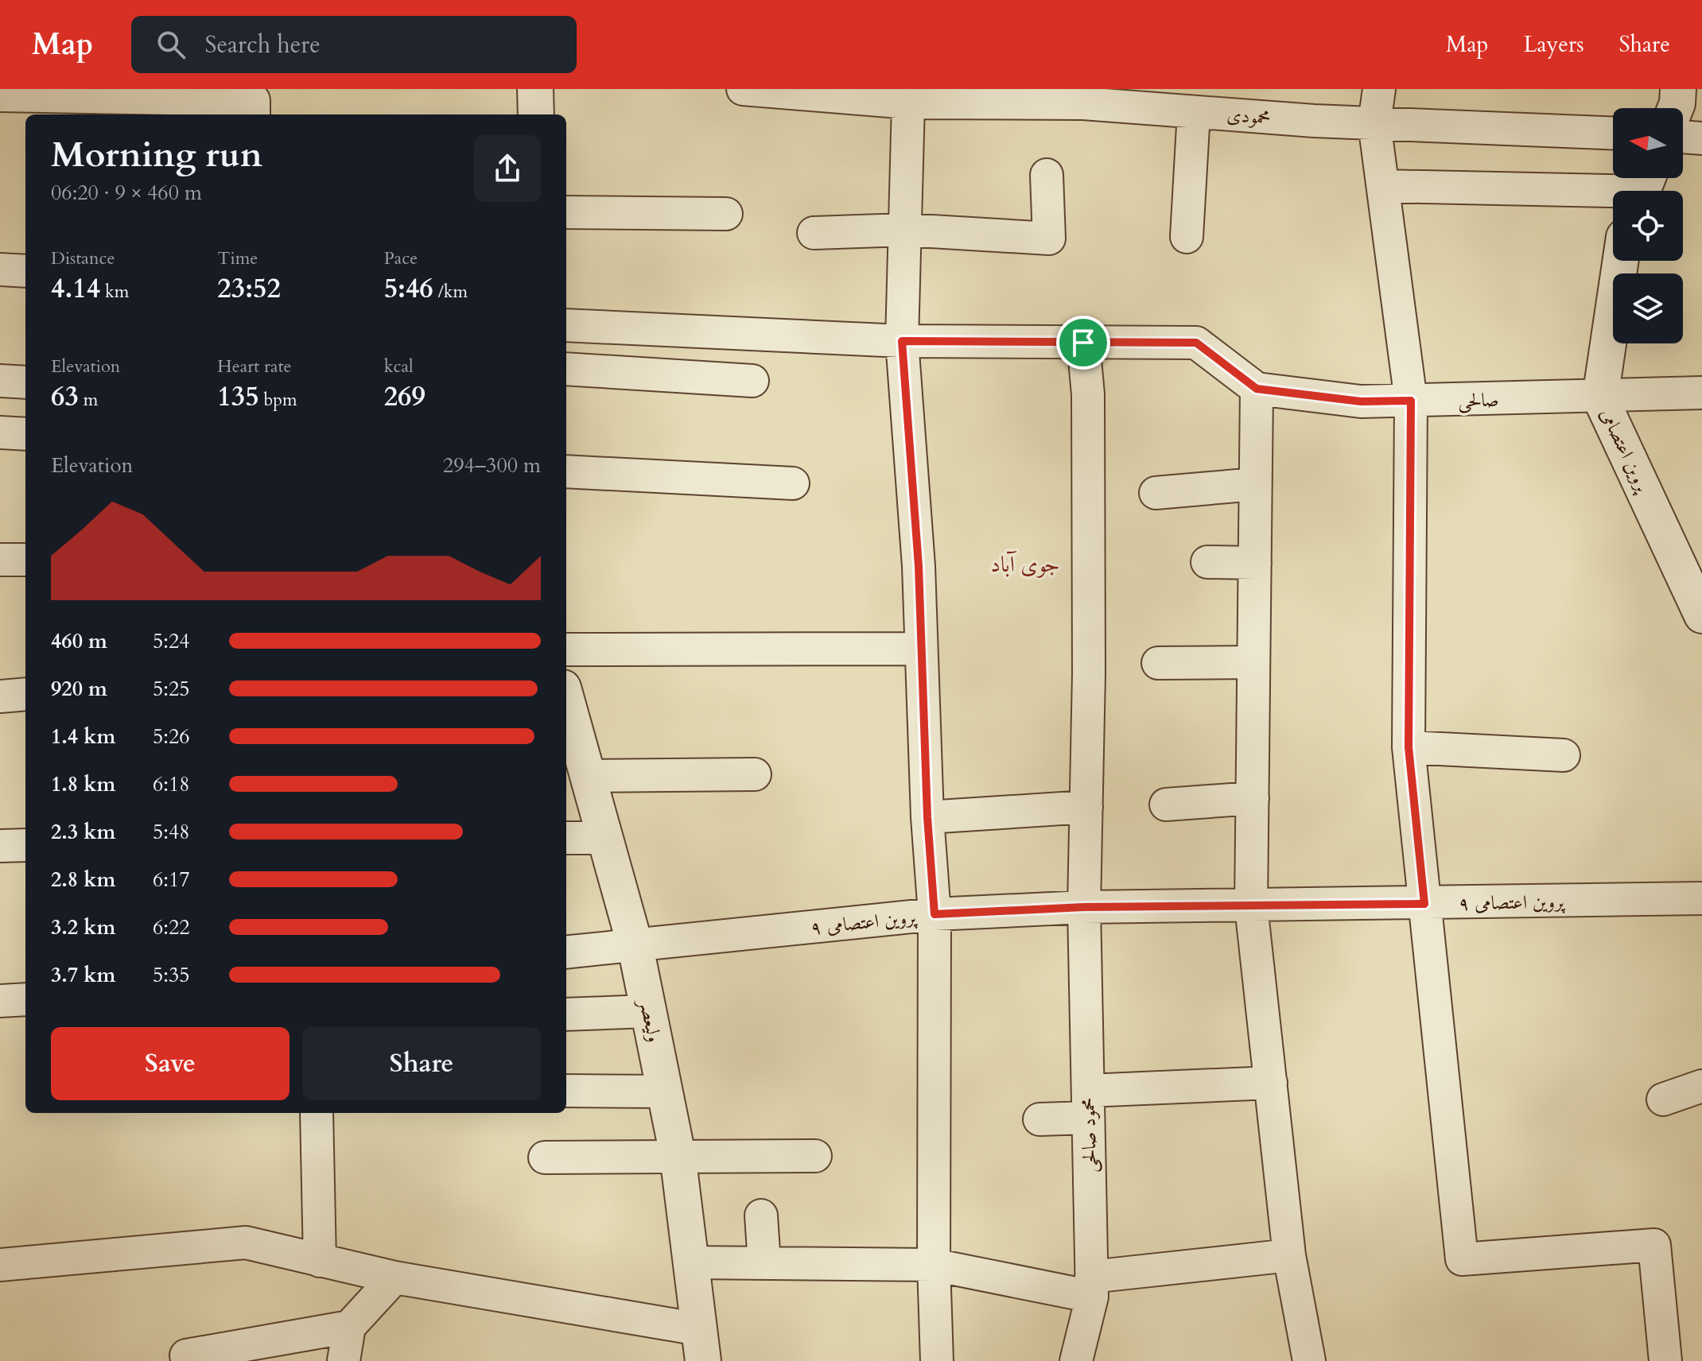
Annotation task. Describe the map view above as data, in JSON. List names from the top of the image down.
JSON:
{
  "streets": {
    "street": [
      "محمودی",
      "صالحی",
      "پروین اعتصامی",
      "پروین اعتصامی ۹",
      "ولیعصر",
      "محمود صالحی"
    ]
  },
  "crossings": [
    ["صالحی", "پروین اعتصامی"],
    ["پروین اعتصامی ۹", "ولیعصر"],
    ["پروین اعتصامی ۹", "محمود صالحی"]
  ],
  "districts": ["جوی آباد"],
  "north": "left",
  "page": {
    "header": "Map",
    "search": "Search here",
    "nav": ["Map", "Layers", "Share"],
    "heading": ["Morning run", "06:20 · 9 × 460 m"],
    "stats": [
      ["Distance", "4.14 km"],
      ["Time", "23:52"],
      ["Pace", "5:46 /km"],
      ["Elevation", "63 m"],
      ["Heart rate", "135 bpm"],
      ["kcal", "269"]
    ],
    "chart": ["Elevation", "294–300 m"],
    "list": [
      {
        "name": "460 m",
        "note": "5:24"
      },
      {
        "name": "920 m",
        "note": "5:25"
      },
      {
        "name": "1.4 km",
        "note": "5:26"
      },
      {
        "name": "1.8 km",
        "note": "6:18"
      },
      {
        "name": "2.3 km",
        "note": "5:48"
      },
      {
        "name": "2.8 km",
        "note": "6:17"
      },
      {
        "name": "3.2 km",
        "note": "6:22"
      },
      {
        "name": "3.7 km",
        "note": "5:35"
      }
    ],
    "buttons": ["Save", "Share"]
  }
}
